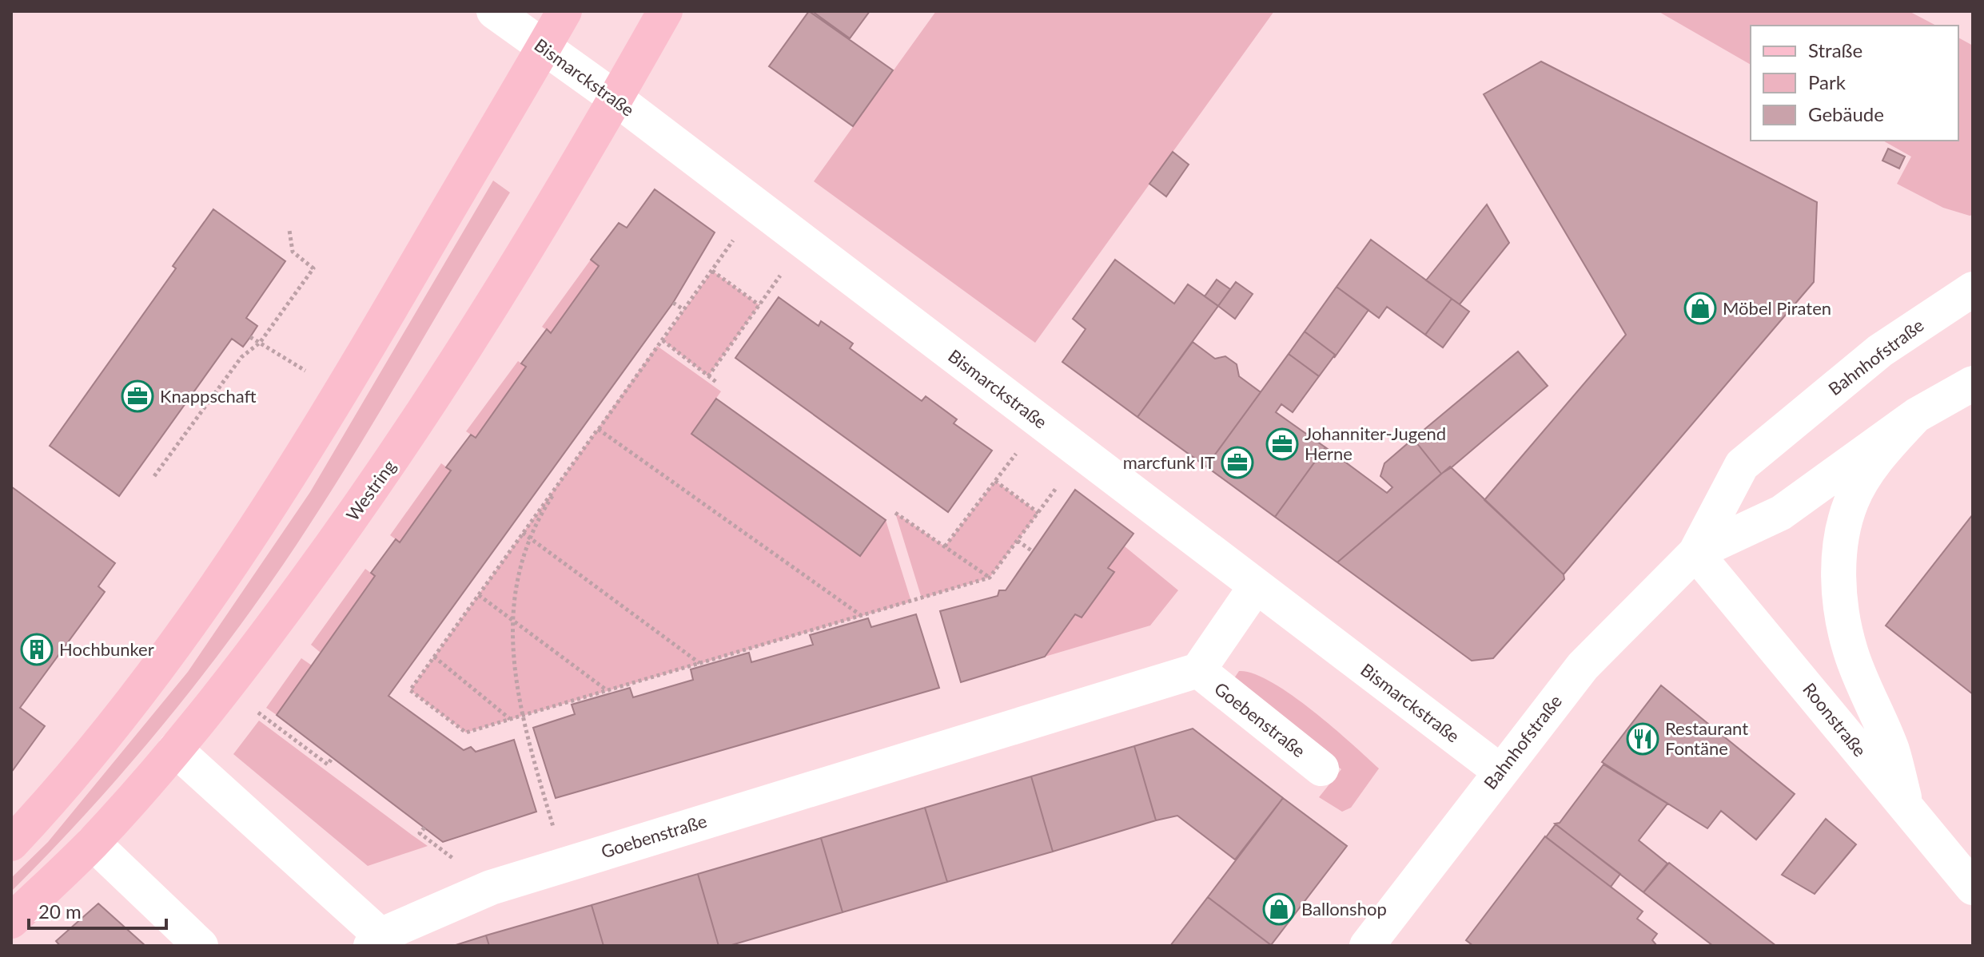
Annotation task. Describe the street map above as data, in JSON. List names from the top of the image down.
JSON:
{
  "streets": {
    "main road": ["Westring"],
    "street": [
      "Bismarckstraße",
      "Bahnhofstraße",
      "Goebenstraße",
      "Roonstraße"
    ]
  },
  "crossings": [
    ["Bismarckstraße", "Bahnhofstraße"],
    ["Bismarckstraße", "Westring"],
    ["Bismarckstraße", "Goebenstraße"],
    ["Bahnhofstraße", "Roonstraße"],
    ["Westring", "Goebenstraße"]
  ],
  "places": {
    "shop": ["Möbel Piraten", "Ballonshop"],
    "office": ["Knappschaft", "Johanniter-Jugend Herne", "marcfunk IT"],
    "building": ["Hochbunker"],
    "restaurant": ["Restaurant Fontäne"]
  },
  "legend": ["Straße", "Park", "Gebäude"],
  "scale_bar": "20 m"
}
